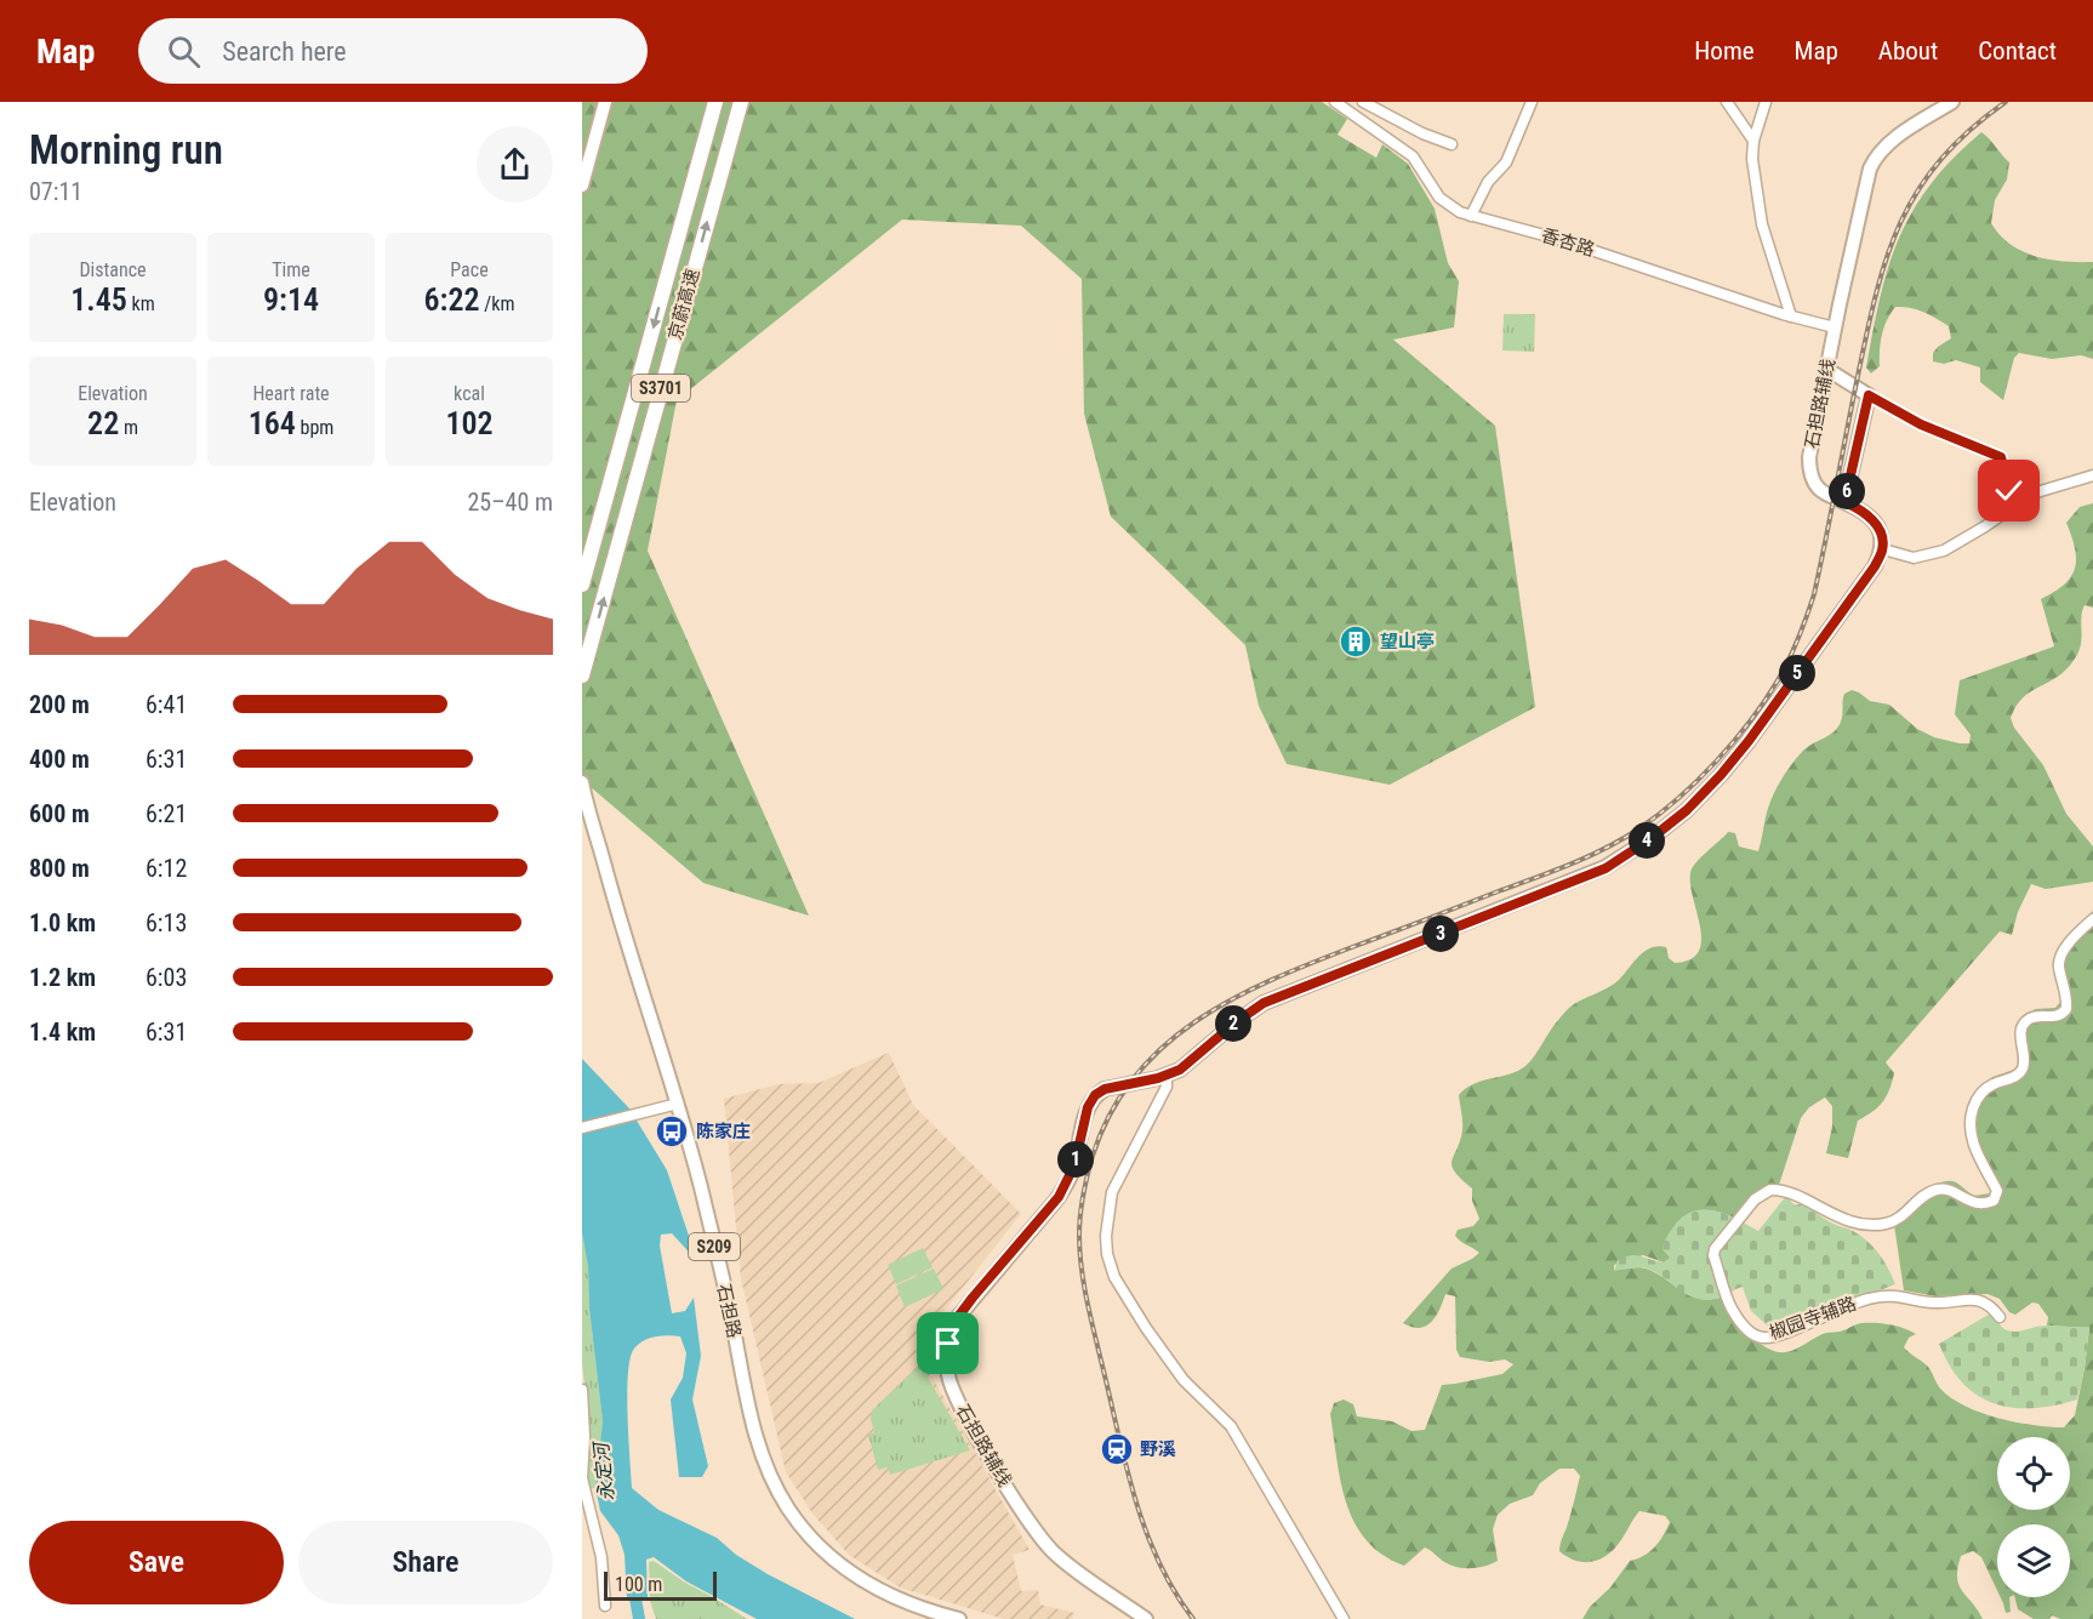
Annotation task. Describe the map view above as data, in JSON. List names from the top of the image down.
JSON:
{
  "streets": {
    "highway": ["京蔚高速", "S3701"],
    "main road": ["石担路辅线", "S209", "石担路"],
    "street": ["香杏路", "椒园寺辅路"]
  },
  "crossings": [
    ["香杏路", "石担路辅线"]
  ],
  "water": ["永定河"],
  "places": {
    "building": ["望山亭"],
    "bus stop": ["陈家庄"],
    "station": ["野溪"]
  },
  "scale_bar": "100 m",
  "page": {
    "header": "Map",
    "search": "Search here",
    "nav": [
      "Home",
      "Map",
      "About",
      "Contact"
    ],
    "heading": ["Morning run", "07:11"],
    "stats": [
      ["Distance", "1.45 km"],
      ["Time", "9:14"],
      ["Pace", "6:22 /km"],
      ["Elevation", "22 m"],
      ["Heart rate", "164 bpm"],
      ["kcal", "102"]
    ],
    "chart": ["Elevation", "25–40 m"],
    "pins": [
      "6",
      "5",
      "4",
      "3",
      "2",
      "1"
    ],
    "list": [
      {
        "name": "200 m",
        "note": "6:41"
      },
      {
        "name": "400 m",
        "note": "6:31"
      },
      {
        "name": "600 m",
        "note": "6:21"
      },
      {
        "name": "800 m",
        "note": "6:12"
      },
      {
        "name": "1.0 km",
        "note": "6:13"
      },
      {
        "name": "1.2 km",
        "note": "6:03"
      },
      {
        "name": "1.4 km",
        "note": "6:31"
      }
    ],
    "buttons": ["Save", "Share"],
    "scale": "100 m"
  }
}
